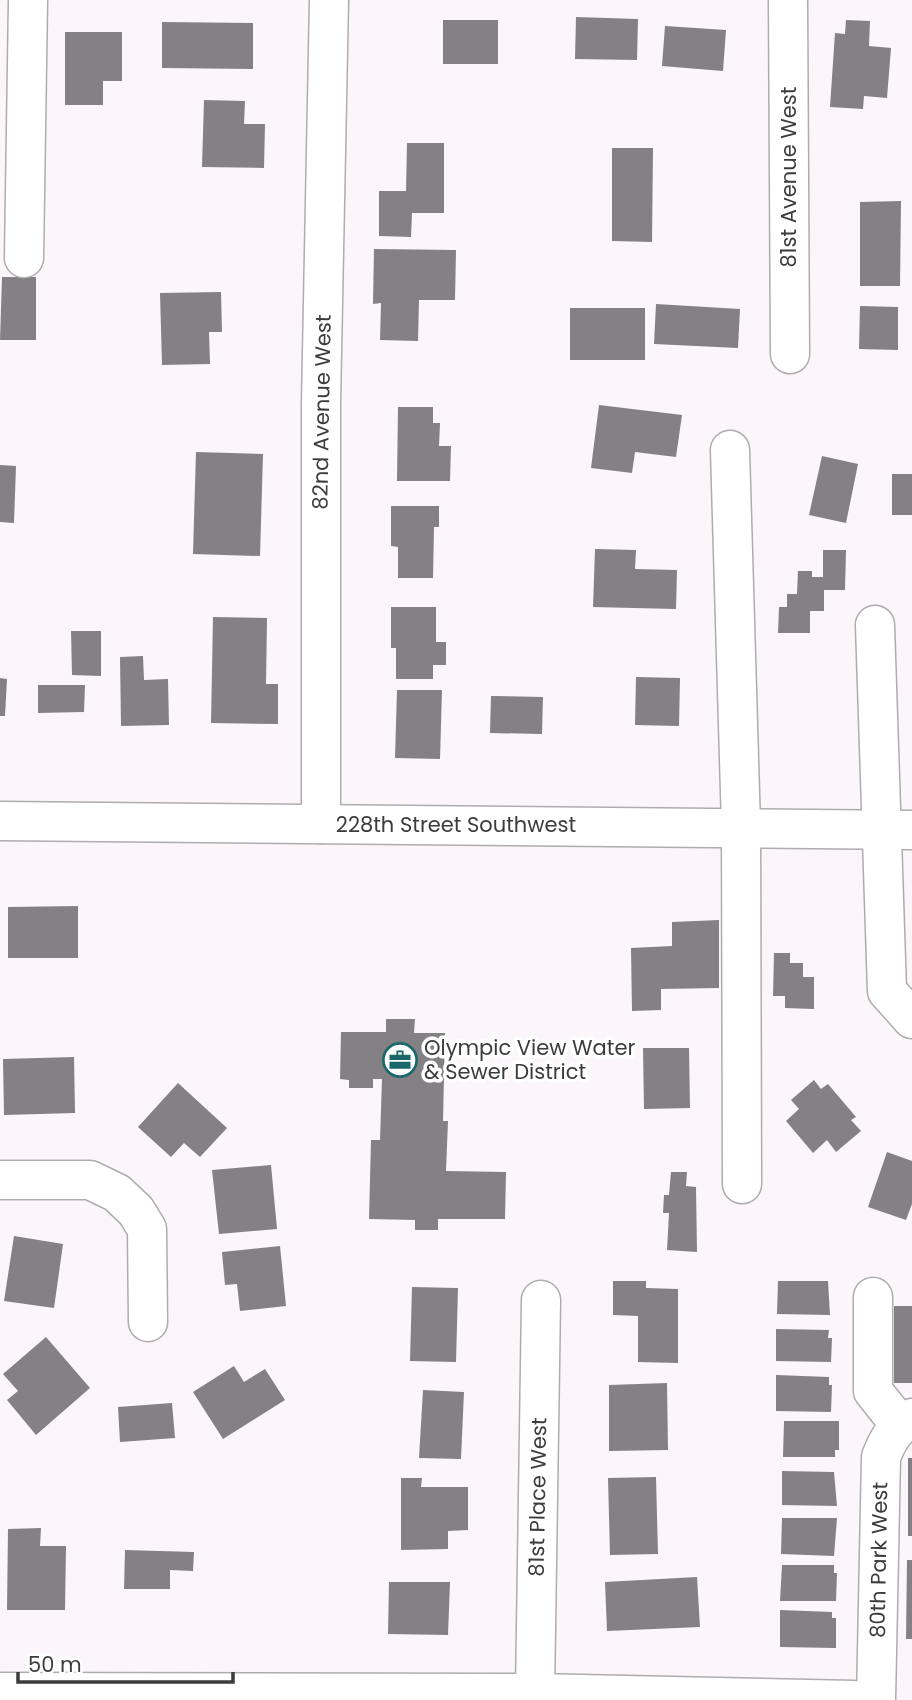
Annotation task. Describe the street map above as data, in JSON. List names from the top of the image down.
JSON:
{
  "streets": {
    "street": [
      "81st Avenue West",
      "82nd Avenue West",
      "228th Street Southwest",
      "81st Place West",
      "80th Park West"
    ]
  },
  "crossings": [
    ["82nd Avenue West", "228th Street Southwest"]
  ],
  "places": {
    "office": ["Olympic View Water & Sewer District"]
  },
  "scale_bar": "50 m"
}
